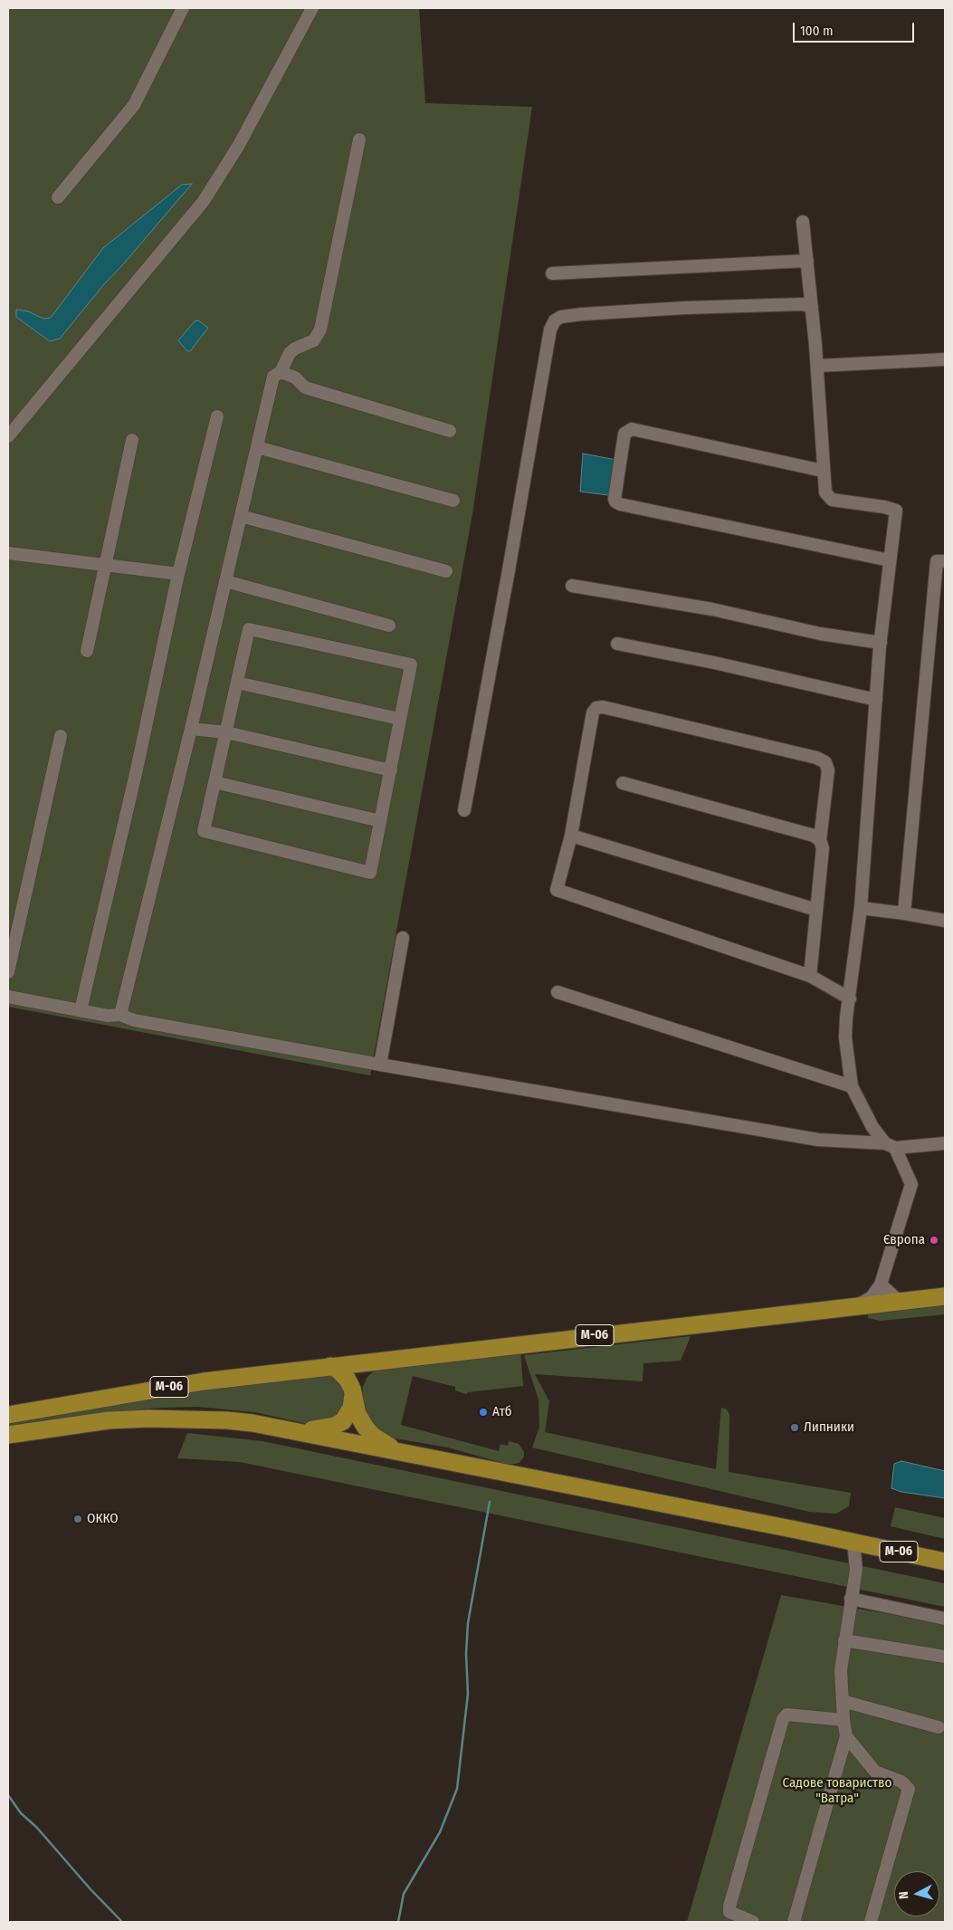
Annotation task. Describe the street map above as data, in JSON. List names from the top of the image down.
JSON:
{
  "streets": {
    "highway": ["М-06"]
  },
  "parks": ["Садове товариство \"Ватра\""],
  "places": [
    "Європа",
    "Атб",
    "Липники",
    "ОККО"
  ],
  "scale_bar": "100 m",
  "north": "left"
}
